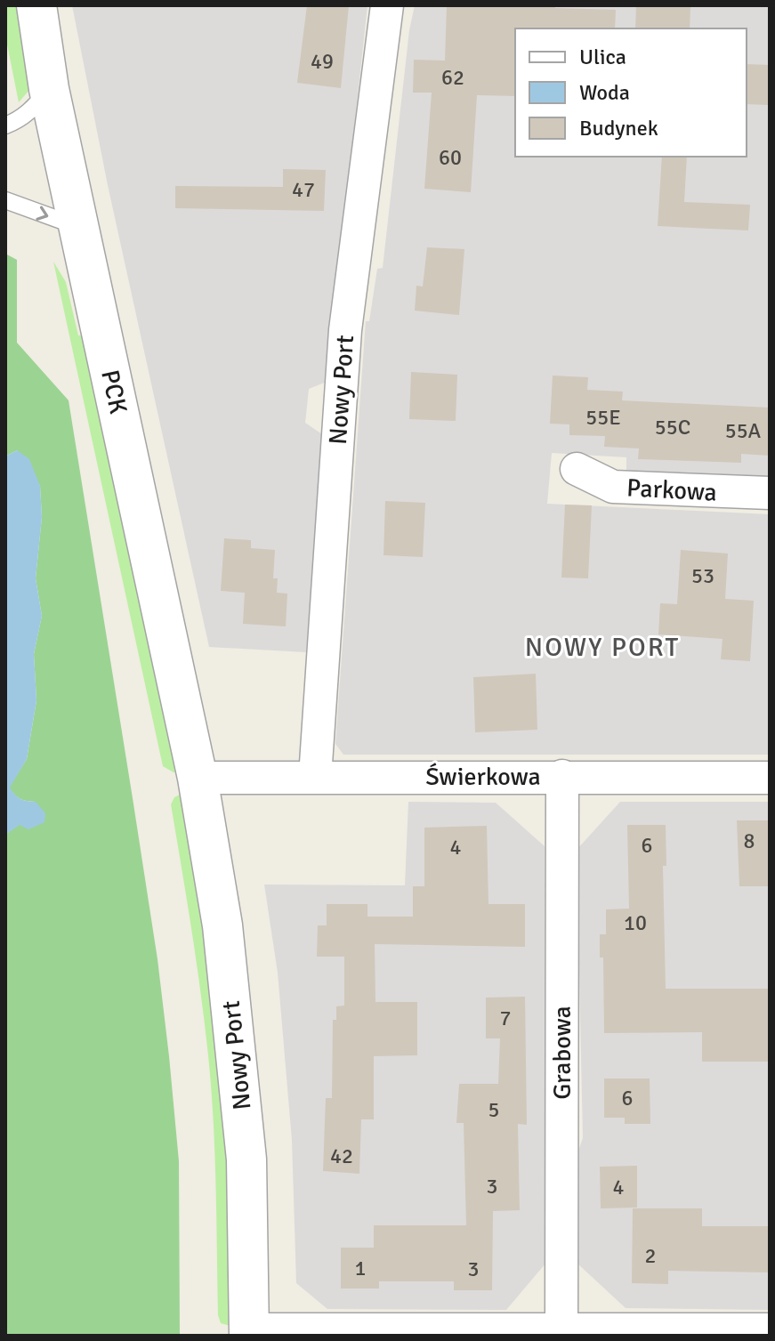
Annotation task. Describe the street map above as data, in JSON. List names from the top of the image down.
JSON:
{
  "streets": {
    "street": [
      "Nowy Port",
      "PCK",
      "Parkowa",
      "Świerkowa",
      "Grabowa"
    ]
  },
  "crossings": [
    ["Nowy Port", "PCK"],
    ["Nowy Port", "Świerkowa"],
    ["PCK", "Świerkowa"],
    ["Świerkowa", "Grabowa"]
  ],
  "districts": ["NOWY PORT"],
  "house_numbers": [
    "49",
    "62",
    "60",
    "47",
    "55E",
    "55C",
    "55A",
    "53",
    "8",
    "6",
    "4",
    "10",
    "7",
    "6",
    "5",
    "42",
    "3",
    "4",
    "2",
    "1",
    "3"
  ],
  "legend": ["Ulica", "Woda", "Budynek"]
}
